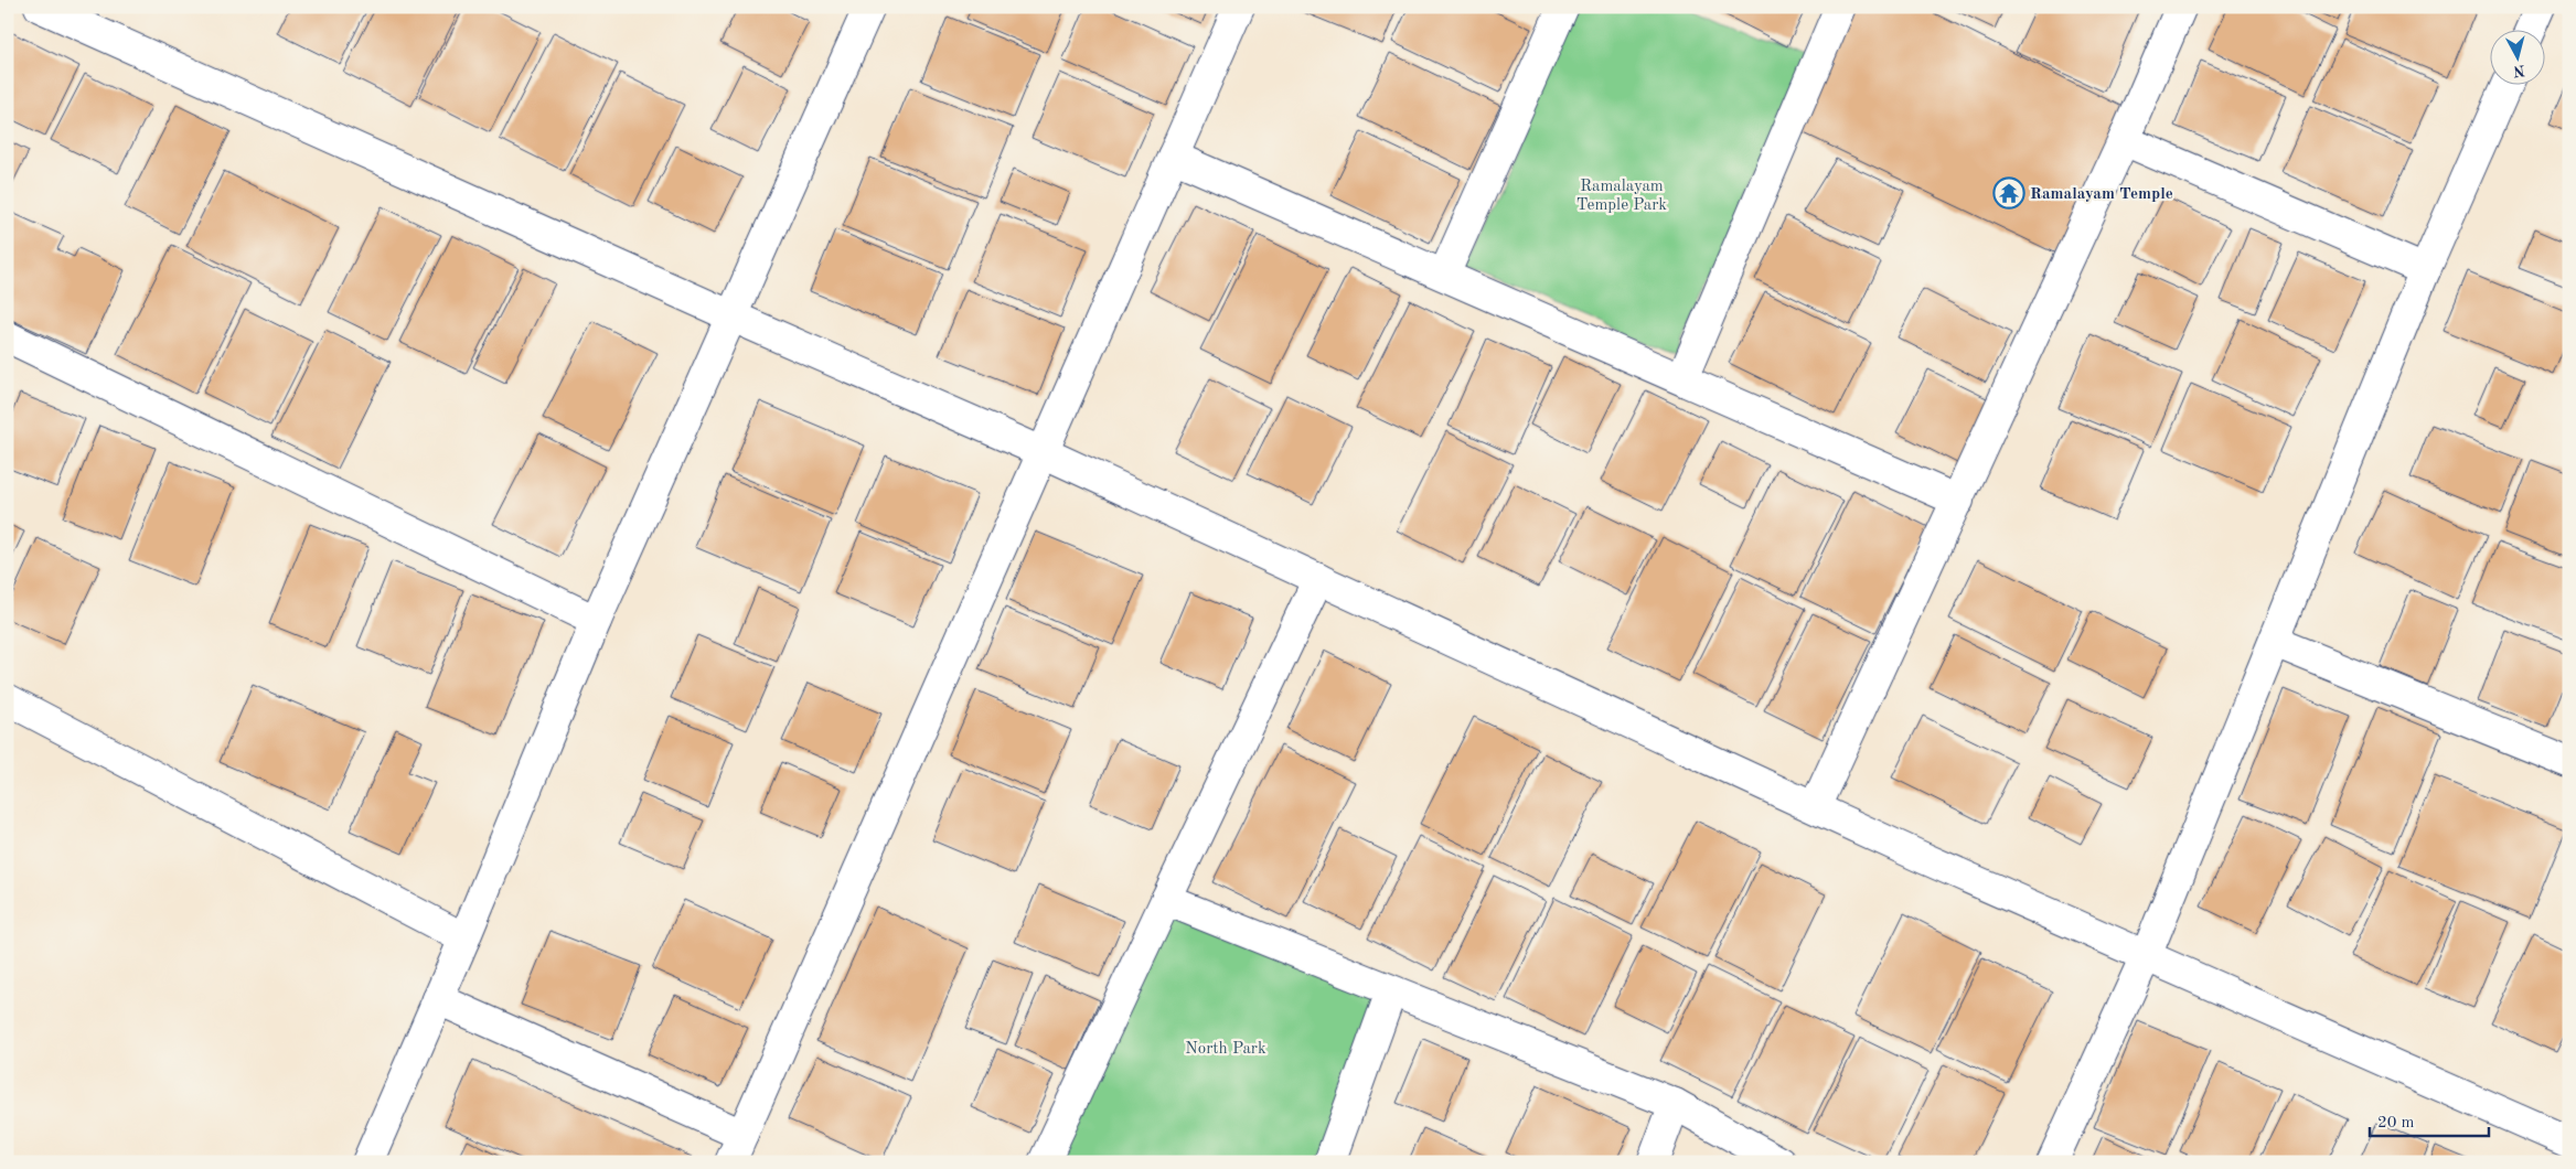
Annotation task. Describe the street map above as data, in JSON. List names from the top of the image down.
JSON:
{
  "parks": ["Ramalayam Temple Park", "North Park"],
  "places": {
    "temple": ["Ramalayam Temple"]
  },
  "scale_bar": "20 m",
  "north": "bottom"
}
